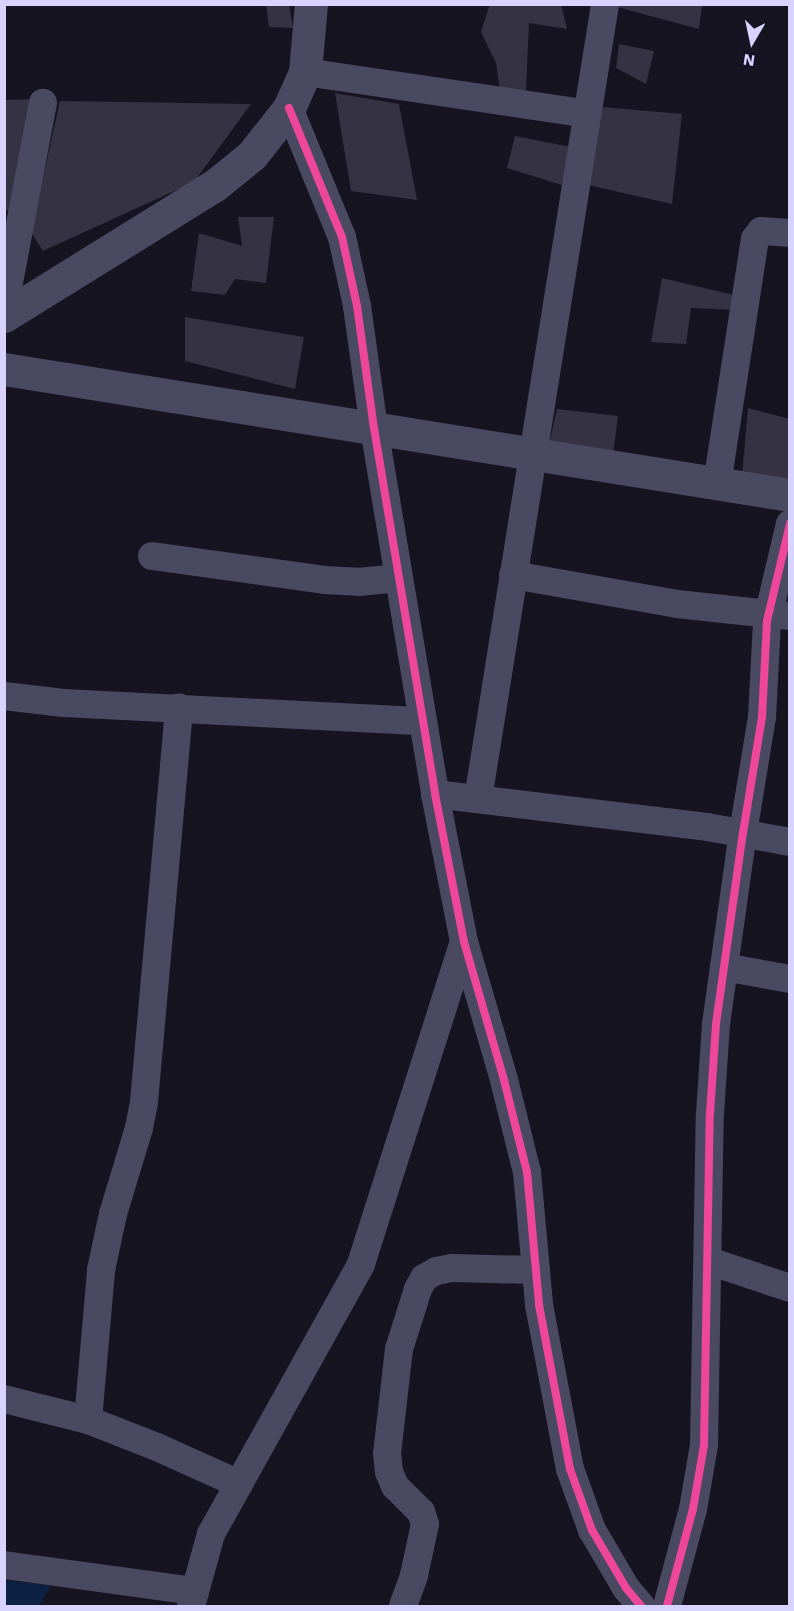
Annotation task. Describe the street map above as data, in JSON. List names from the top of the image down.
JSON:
{
  "north": "bottom"
}
